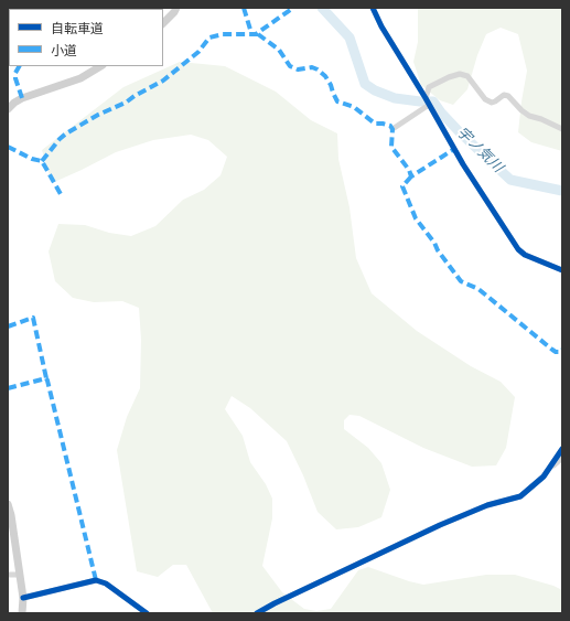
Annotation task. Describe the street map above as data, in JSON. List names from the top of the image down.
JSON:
{
  "water": ["宇ノ気川"],
  "legend": ["自転車道", "小道"]
}
